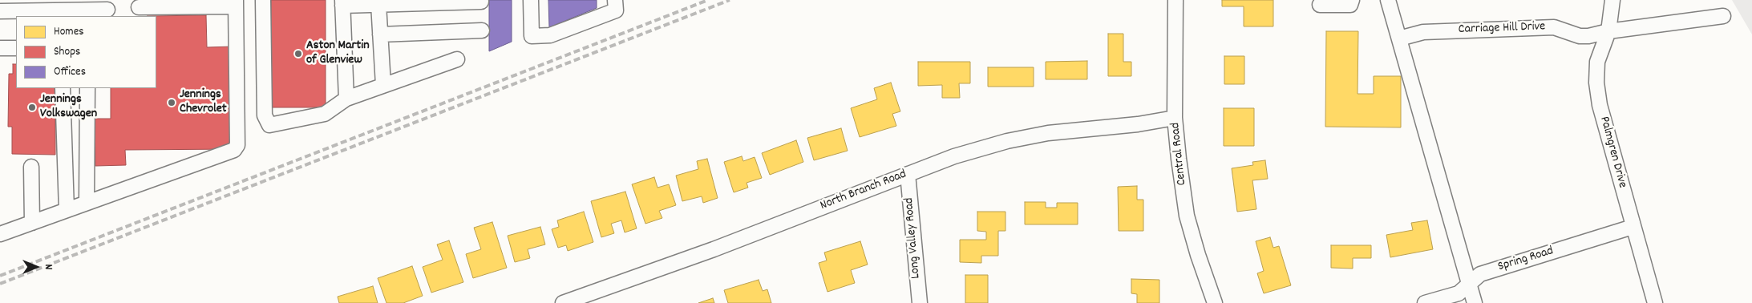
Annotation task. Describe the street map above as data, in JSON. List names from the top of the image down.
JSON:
{
  "streets": {
    "street": [
      "Carriage Hill Drive",
      "Palmgren Drive",
      "Central Road",
      "North Branch Road",
      "Long Valley Road",
      "Spring Road"
    ]
  },
  "crossings": [
    ["Carriage Hill Drive", "Palmgren Drive"],
    ["Palmgren Drive", "Spring Road"],
    ["Central Road", "North Branch Road"],
    ["North Branch Road", "Long Valley Road"]
  ],
  "places": ["Aston Martin of Glenview", "Jennings Chevrolet", "Jennings Volkswagen"],
  "legend": ["Homes", "Shops", "Offices"],
  "north": "right"
}
